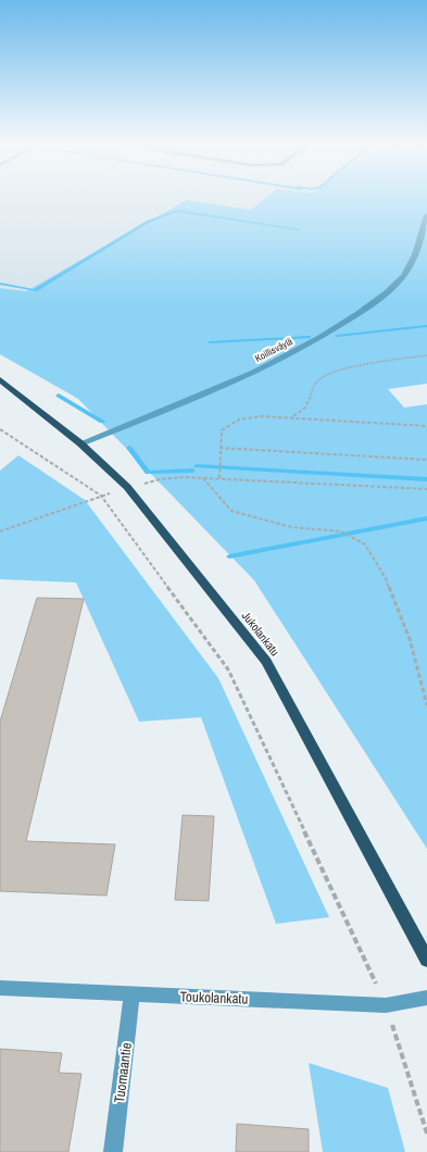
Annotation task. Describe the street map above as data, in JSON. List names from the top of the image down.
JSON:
{
  "streets": {
    "main road": ["Jukolankatu"],
    "street": ["Koillisväylä", "Toukolankatu", "Tuomaantie"]
  },
  "crossings": [
    ["Koillisväylä", "Jukolankatu"],
    ["Toukolankatu", "Tuomaantie"]
  ]
}
